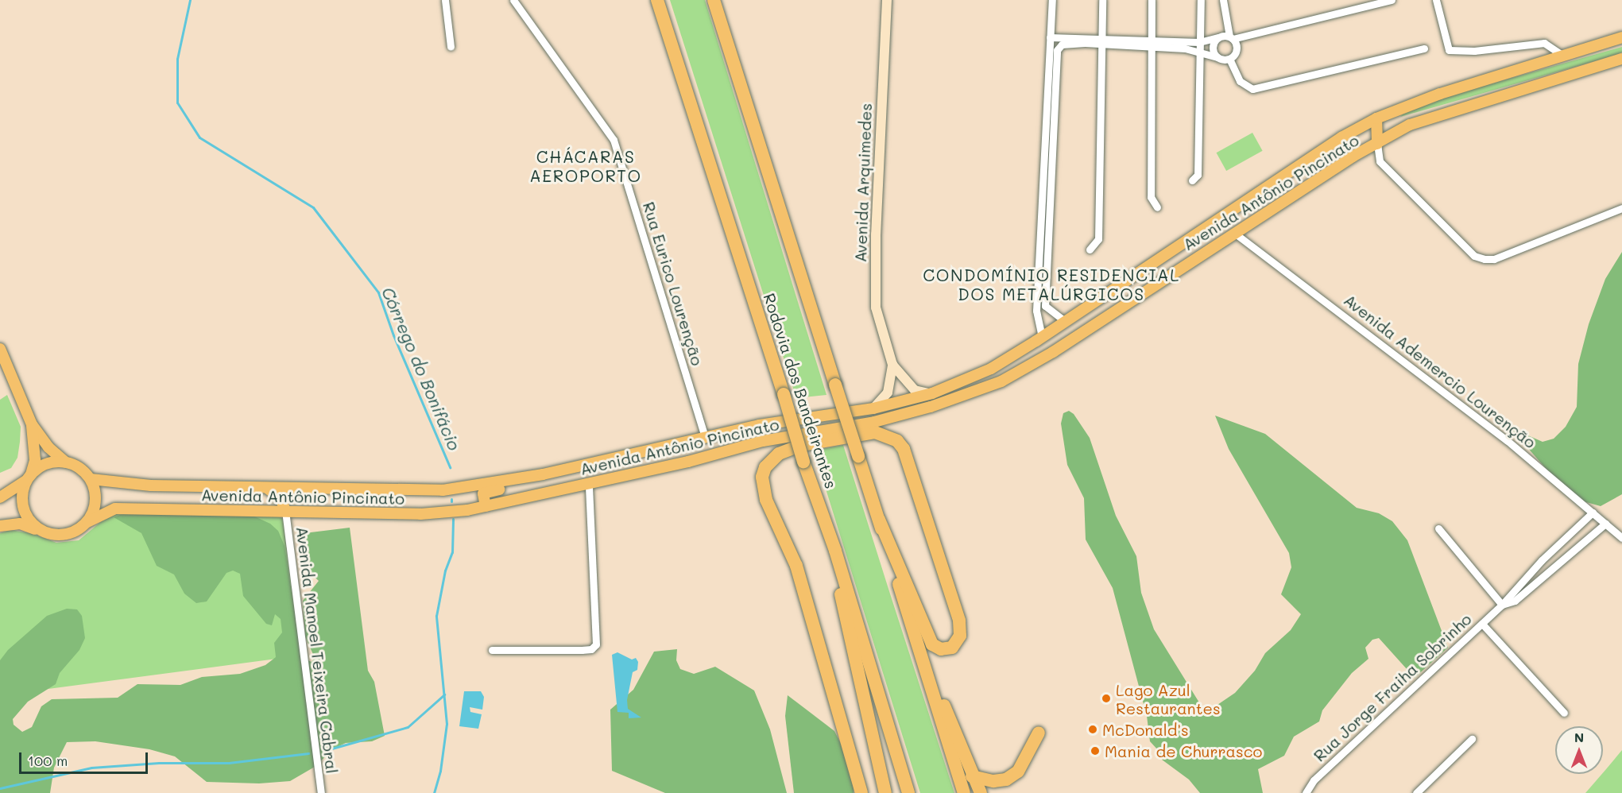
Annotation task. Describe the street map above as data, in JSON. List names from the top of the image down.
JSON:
{
  "streets": {
    "highway": ["Rodovia dos Bandeirantes"],
    "main road": ["Avenida Arquimedes", "Avenida Antônio Pincinato"],
    "street": [
      "Rua Eurico Lourenção",
      "Avenida Ademercio Lourenção",
      "Avenida Manoel Teixeira Cabral",
      "Rua Jorge Fraiha Sobrinho"
    ]
  },
  "crossings": [
    ["Avenida Arquimedes", "Avenida Antônio Pincinato"],
    ["Avenida Antônio Pincinato", "Rua Eurico Lourenção"],
    ["Avenida Antônio Pincinato", "Avenida Ademercio Lourenção"],
    ["Avenida Antônio Pincinato", "Avenida Manoel Teixeira Cabral"]
  ],
  "districts": ["CHÁCARAS AEROPORTO", "CONDOMÍNIO RESIDENCIAL DOS METALÚRGICOS"],
  "water": ["Córrego do Bonifácio"],
  "places": ["Lago Azul Restaurantes", "McDonald's", "Mania de Churrasco"],
  "scale_bar": "100 m",
  "north": "top"
}
